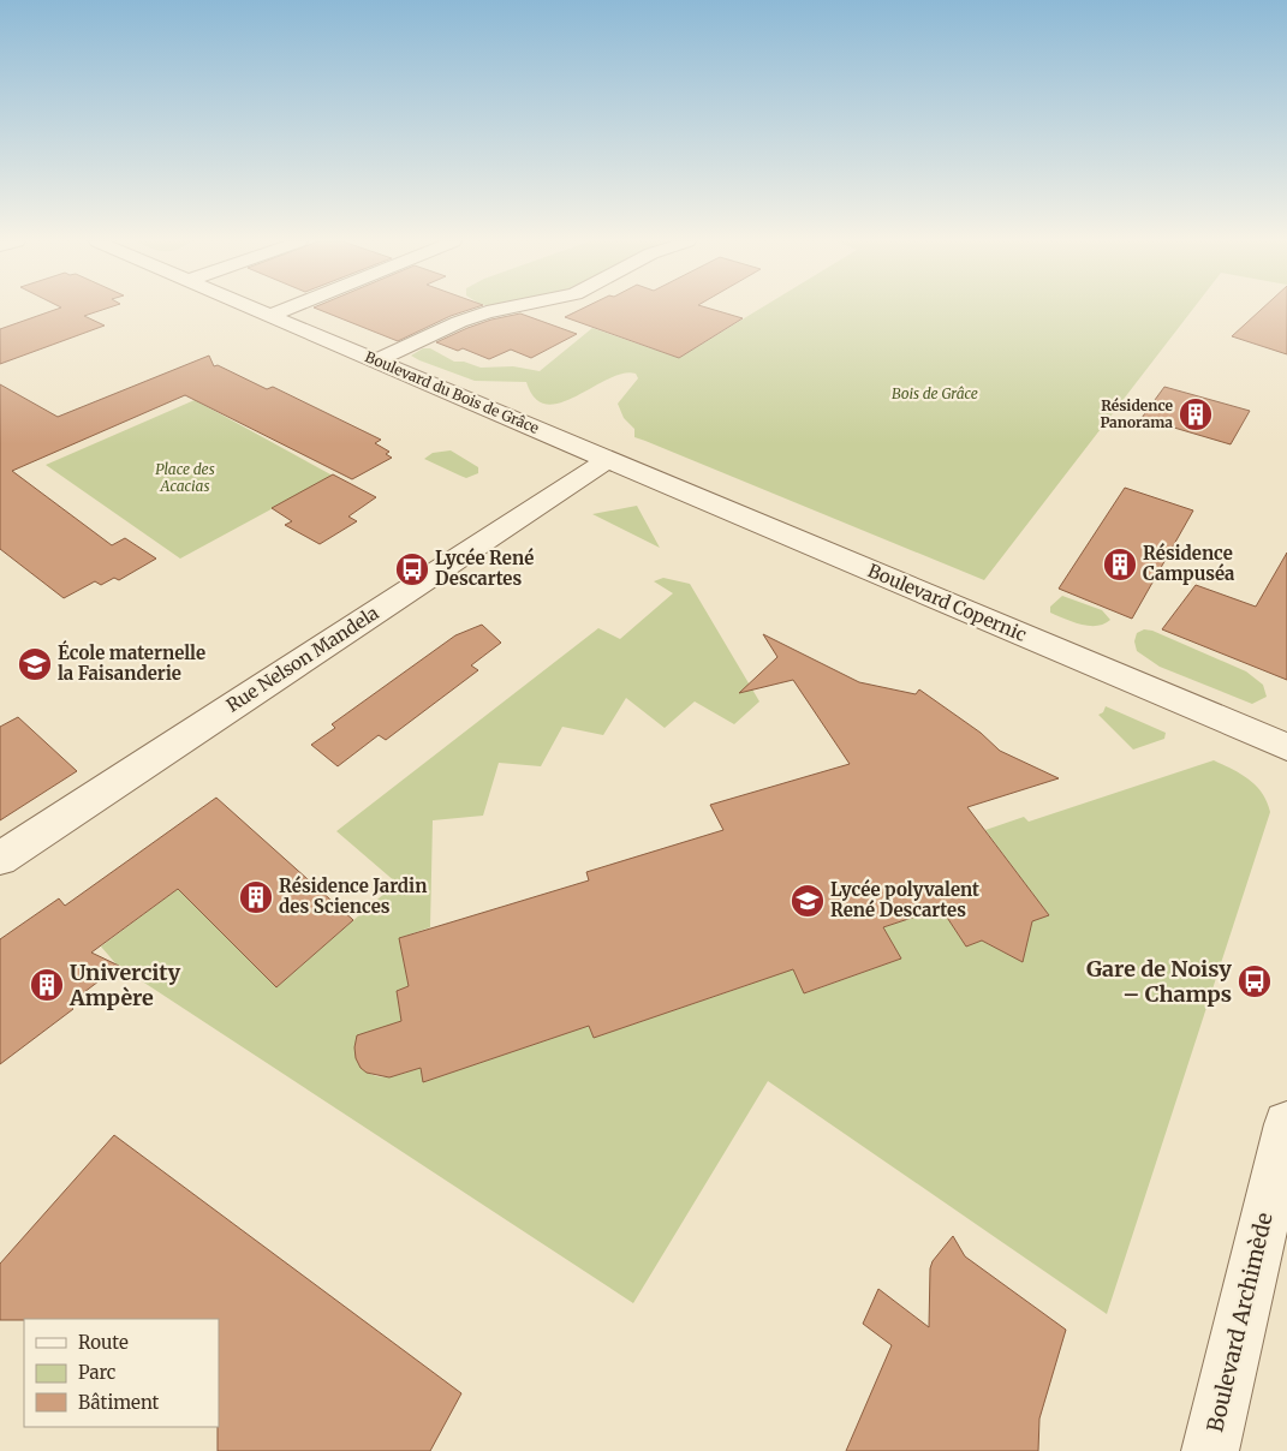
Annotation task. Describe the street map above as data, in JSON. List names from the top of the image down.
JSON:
{
  "streets": {
    "street": [
      "Boulevard du Bois de Grâce",
      "Boulevard Copernic",
      "Rue Nelson Mandela",
      "Boulevard Archimède"
    ]
  },
  "crossings": [
    ["Boulevard du Bois de Grâce", "Boulevard Copernic"],
    ["Boulevard du Bois de Grâce", "Rue Nelson Mandela"],
    ["Boulevard Copernic", "Rue Nelson Mandela"]
  ],
  "parks": ["Bois de Grâce", "Place des Acacias"],
  "places": {
    "building": [
      "Résidence Panorama",
      "Résidence Campuséa",
      "Résidence Jardin des Sciences",
      "Univercity Ampère"
    ],
    "bus stop": ["Lycée René Descartes", "Gare de Noisy – Champs"],
    "school or university": ["École maternelle la Faisanderie", "Lycée polyvalent René Descartes"]
  },
  "legend": ["Route", "Parc", "Bâtiment"]
}
